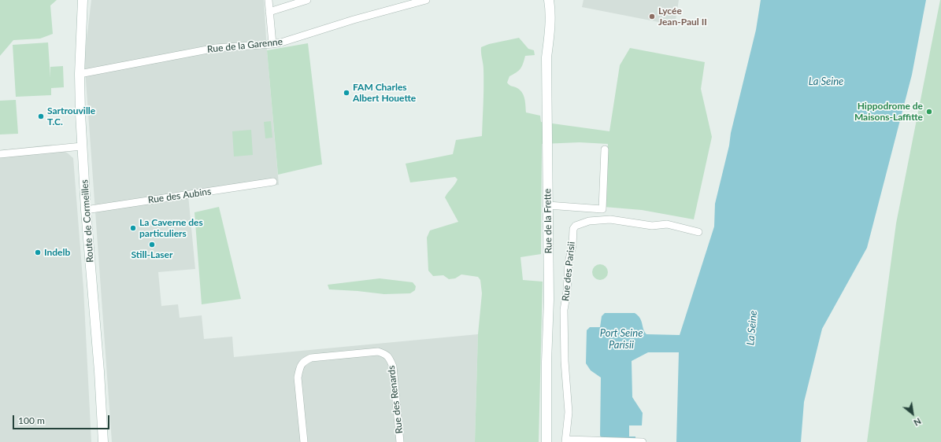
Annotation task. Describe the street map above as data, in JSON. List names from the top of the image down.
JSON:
{
  "streets": {
    "main road": ["Route de Cormeilles", "Rue de la Frette"],
    "street": [
      "Rue de la Garenne",
      "Rue des Aubins",
      "Rue des Parisii",
      "Rue des Renards"
    ]
  },
  "crossings": [
    ["Rue de la Garenne", "Route de Cormeilles"],
    ["Rue des Aubins", "Route de Cormeilles"]
  ],
  "water": ["La Seine", "Port Seine Parisii"],
  "places": [
    "Lycée Jean-Paul II",
    "FAM Charles Albert Houette",
    "Hippodrome de Maisons-Laffitte",
    "Sartrouville T.C.",
    "La Caverne des particuliers",
    "Still-Laser",
    "Indelb"
  ],
  "scale_bar": "100 m",
  "north": "bottom right"
}
